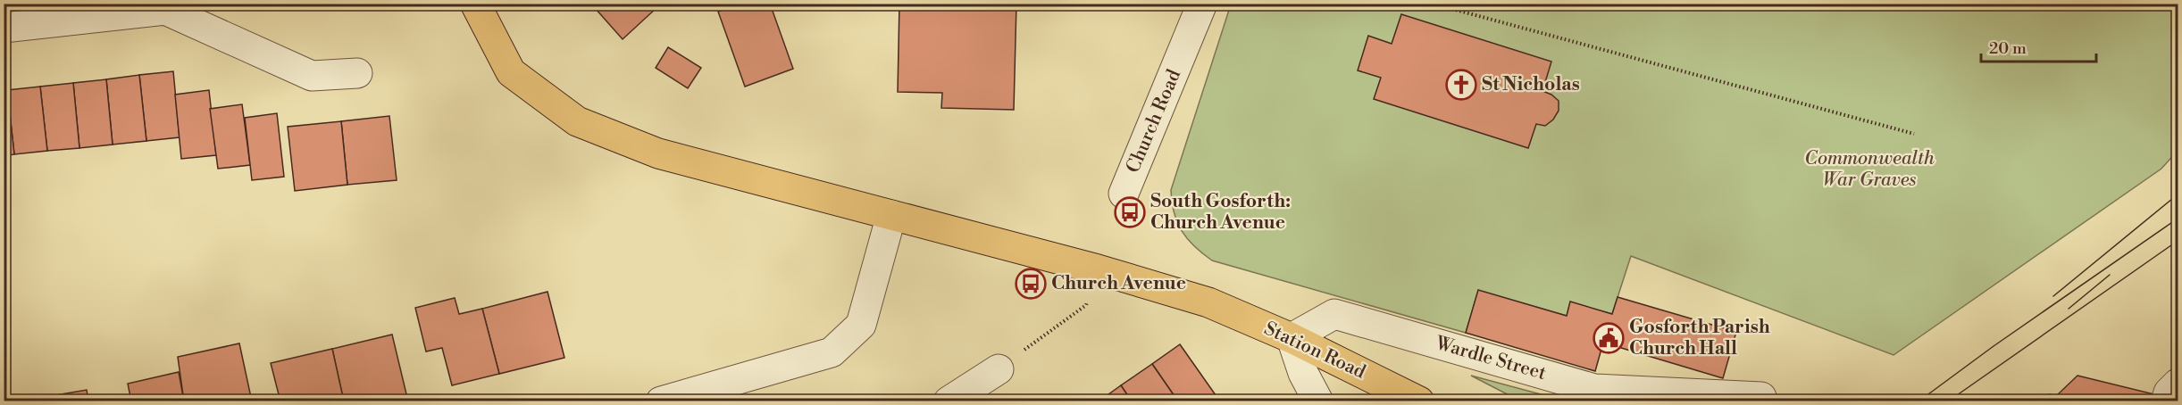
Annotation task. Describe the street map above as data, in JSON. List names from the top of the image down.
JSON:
{
  "streets": {
    "main road": ["Station Road"],
    "street": ["Church Road", "Wardle Street"]
  },
  "crossings": [
    ["Station Road", "Wardle Street"]
  ],
  "parks": ["Commonwealth War Graves"],
  "places": {
    "church": ["St Nicholas"],
    "bus stop": ["South Gosforth: Church Avenue", "Church Avenue"],
    "public building": ["Gosforth Parish Church Hall"]
  },
  "scale_bar": "20 m"
}
